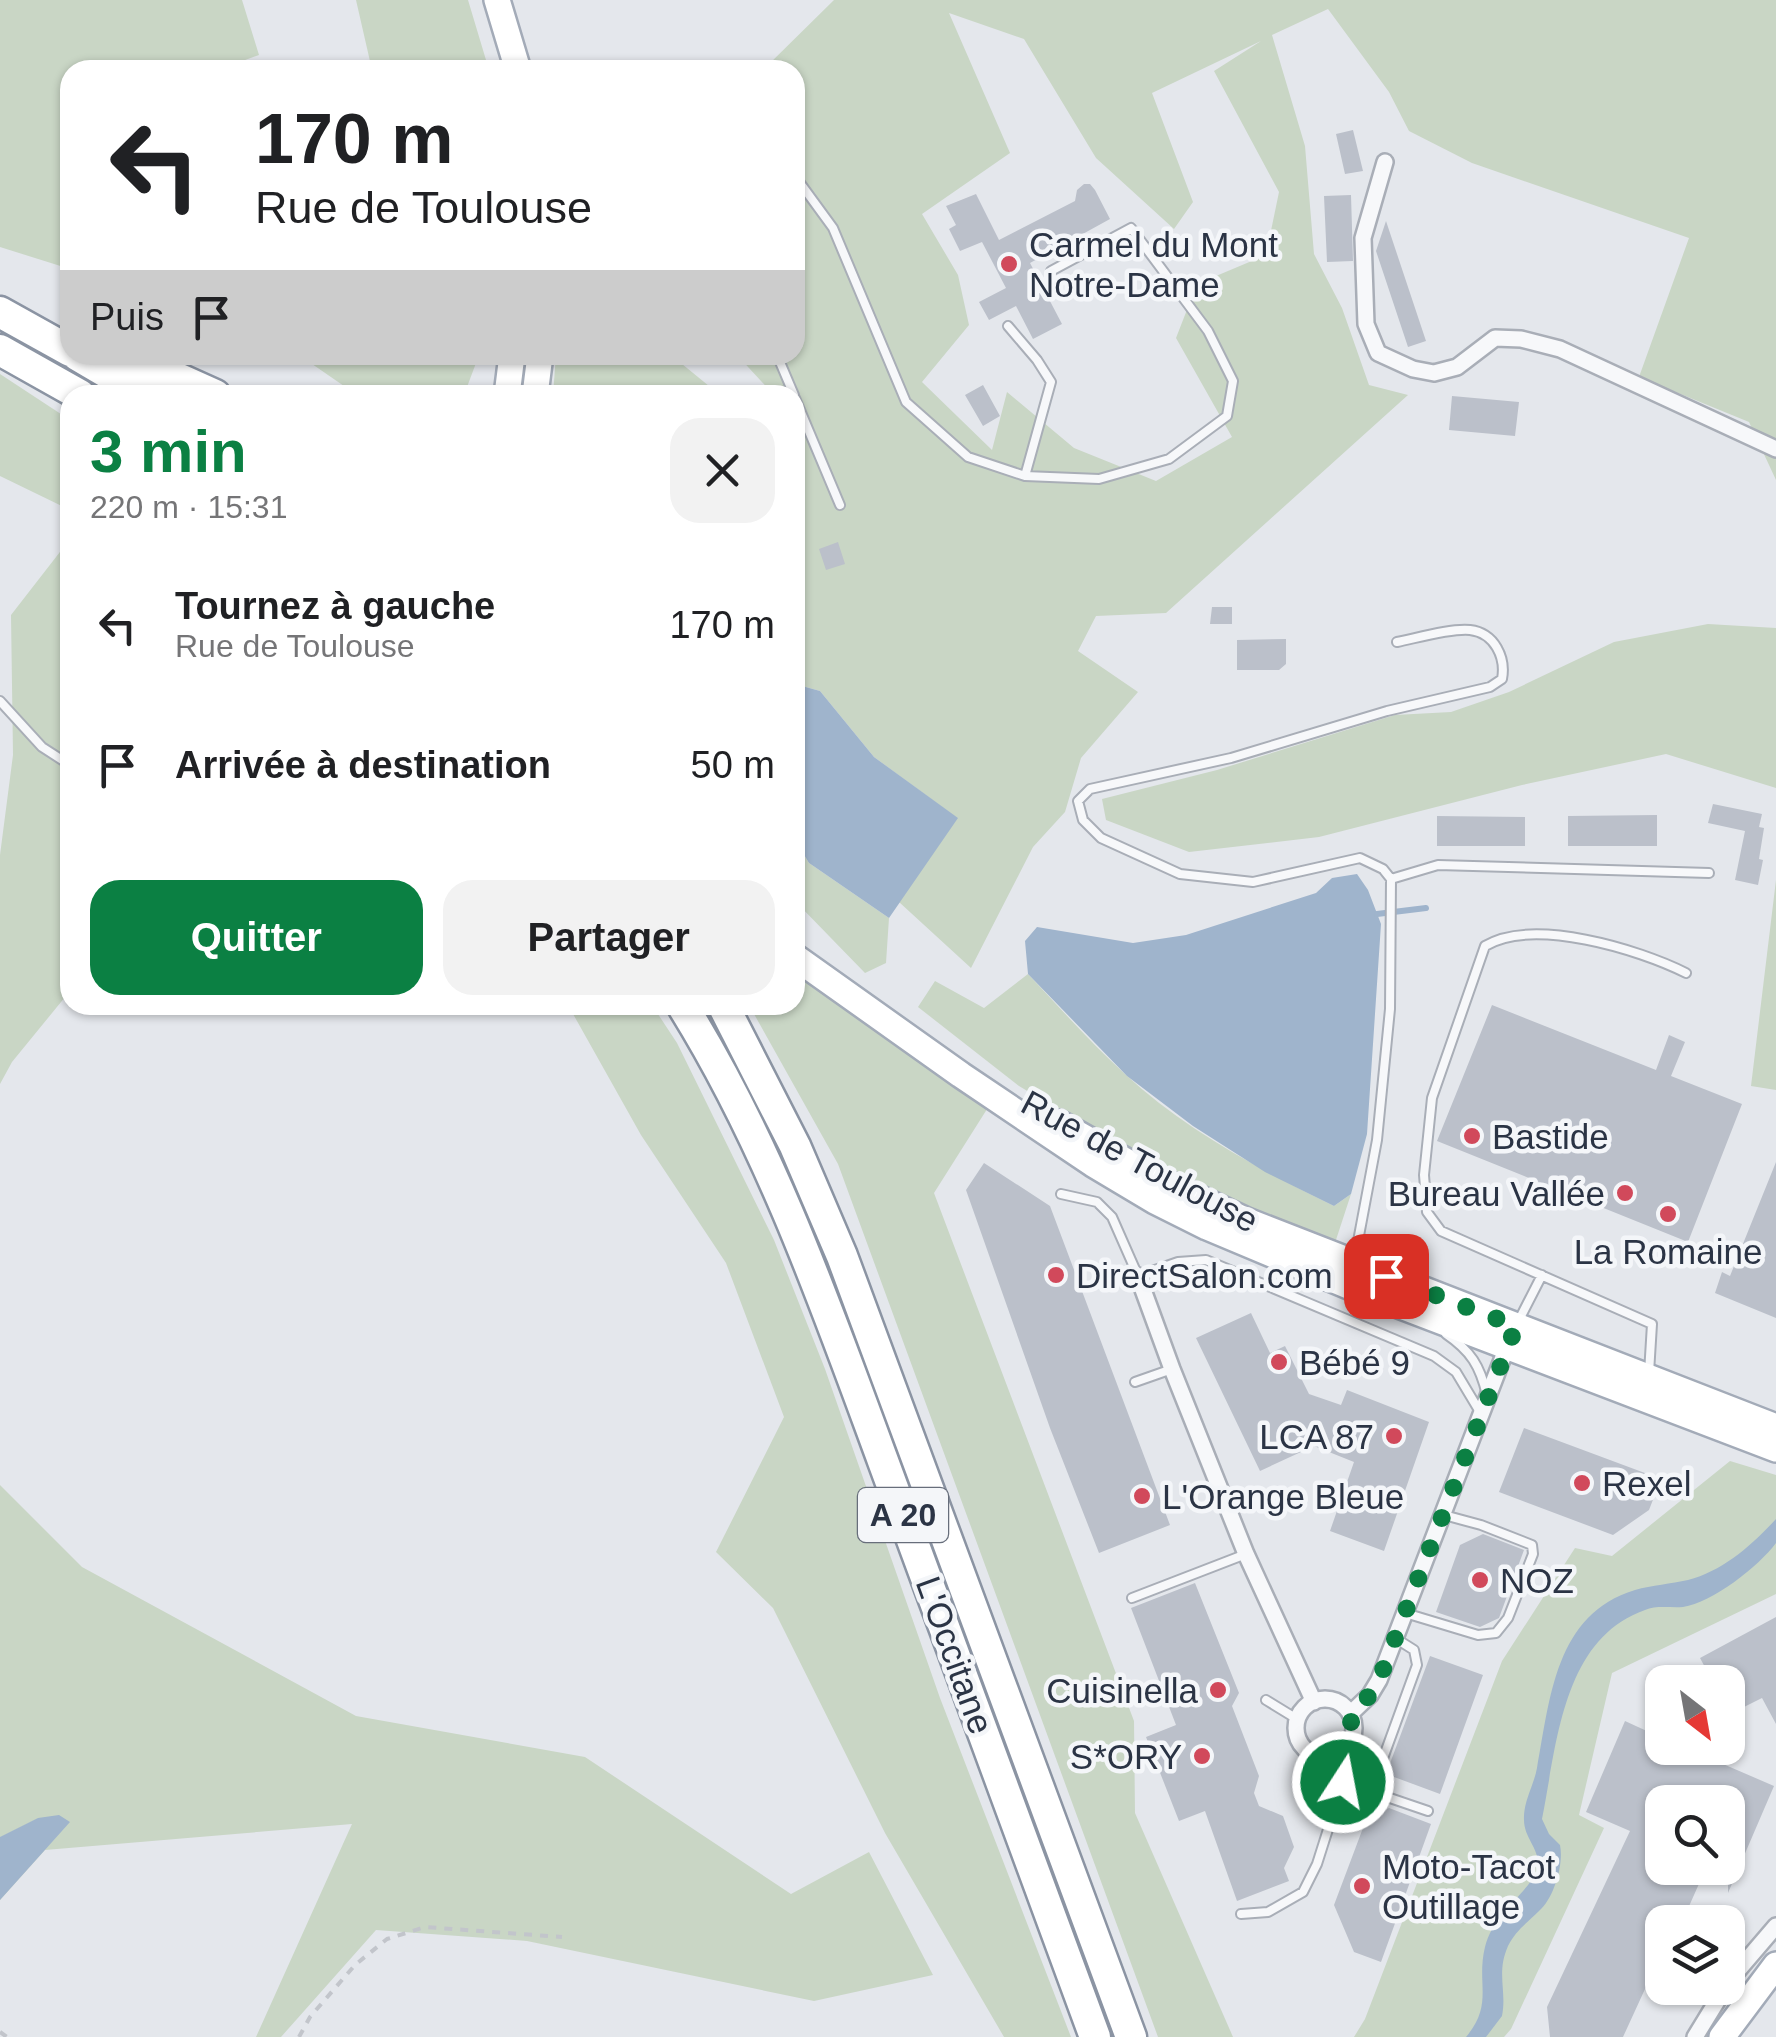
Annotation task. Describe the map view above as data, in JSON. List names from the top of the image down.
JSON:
{
  "streets": {
    "highway": ["A 20", "L'Occitane"],
    "main road": ["Rue de Toulouse"]
  },
  "places": [
    "Carmel du Mont Notre-Dame",
    "Bastide",
    "Bureau Vallée",
    "La Romaine",
    "DirectSalon.com",
    "Bébé 9",
    "LCA 87",
    "Rexel",
    "L'Orange Bleue",
    "NOZ",
    "Cuisinella",
    "S*ORY",
    "Moto-Tacot Outillage"
  ],
  "north": "bottom right",
  "page": {
    "turn": ["170 m", "Rue de Toulouse"],
    "then": "Puis",
    "heading": ["3 min", "220 m · 15:31"],
    "list": [
      {
        "name": "Tournez à gauche",
        "note": "Rue de Toulouse",
        "value": "170 m"
      },
      {
        "name": "Arrivée à destination",
        "value": "50 m"
      }
    ],
    "buttons": ["Quitter", "Partager"]
  }
}
